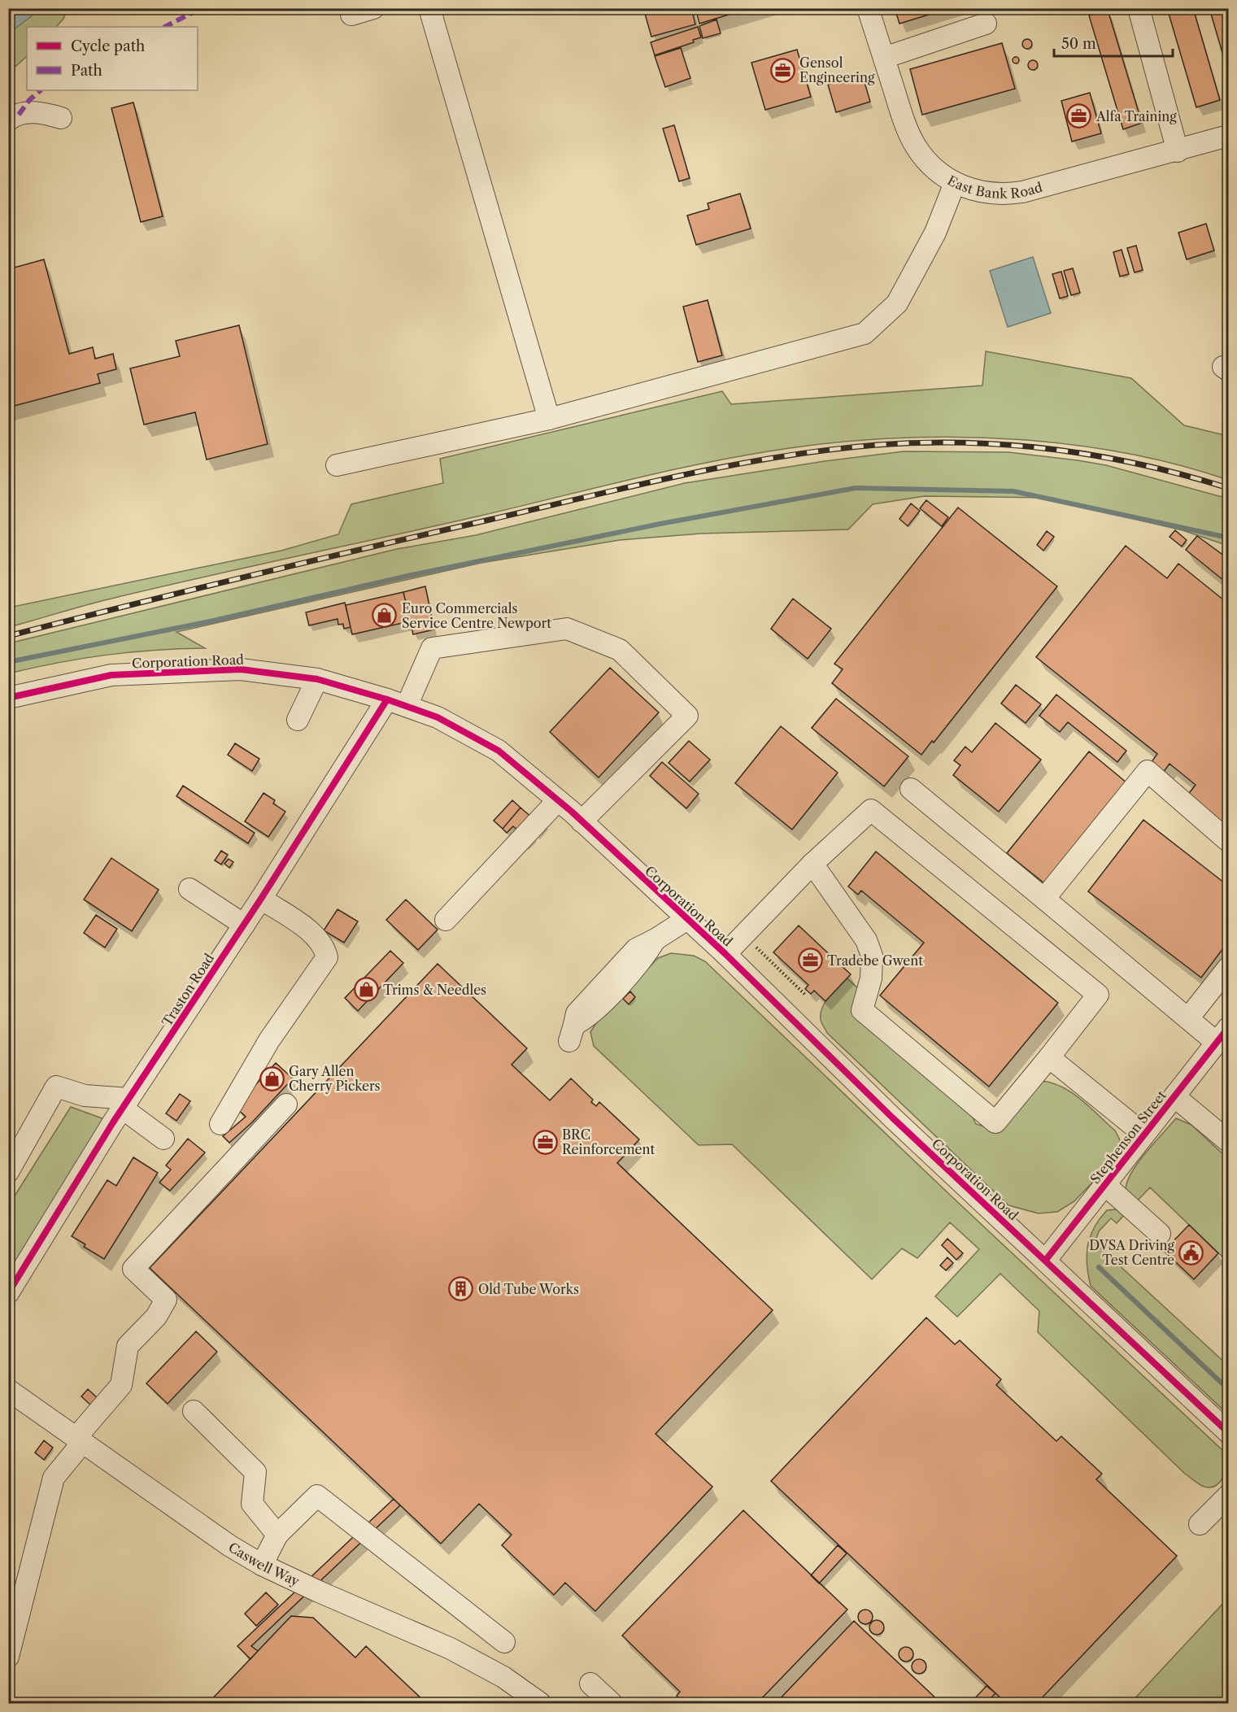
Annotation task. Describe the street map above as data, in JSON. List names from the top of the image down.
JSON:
{
  "streets": {
    "street": [
      "East Bank Road",
      "Corporation Road",
      "Traston Road",
      "Stephenson Street",
      "Caswell Way"
    ]
  },
  "crossings": [
    ["Corporation Road", "Traston Road"],
    ["Corporation Road", "Stephenson Street"]
  ],
  "places": {
    "office": [
      "Gensol Engineering",
      "Alfa Training",
      "Tradebe Gwent",
      "BRC Reinforcement"
    ],
    "shop": ["Euro Commercials Service Centre Newport", "Trims & Needles", "Gary Allen Cherry Pickers"],
    "public building": ["DVSA Driving Test Centre"],
    "building": ["Old Tube Works"]
  },
  "legend": ["Cycle path", "Path"],
  "scale_bar": "50 m"
}
